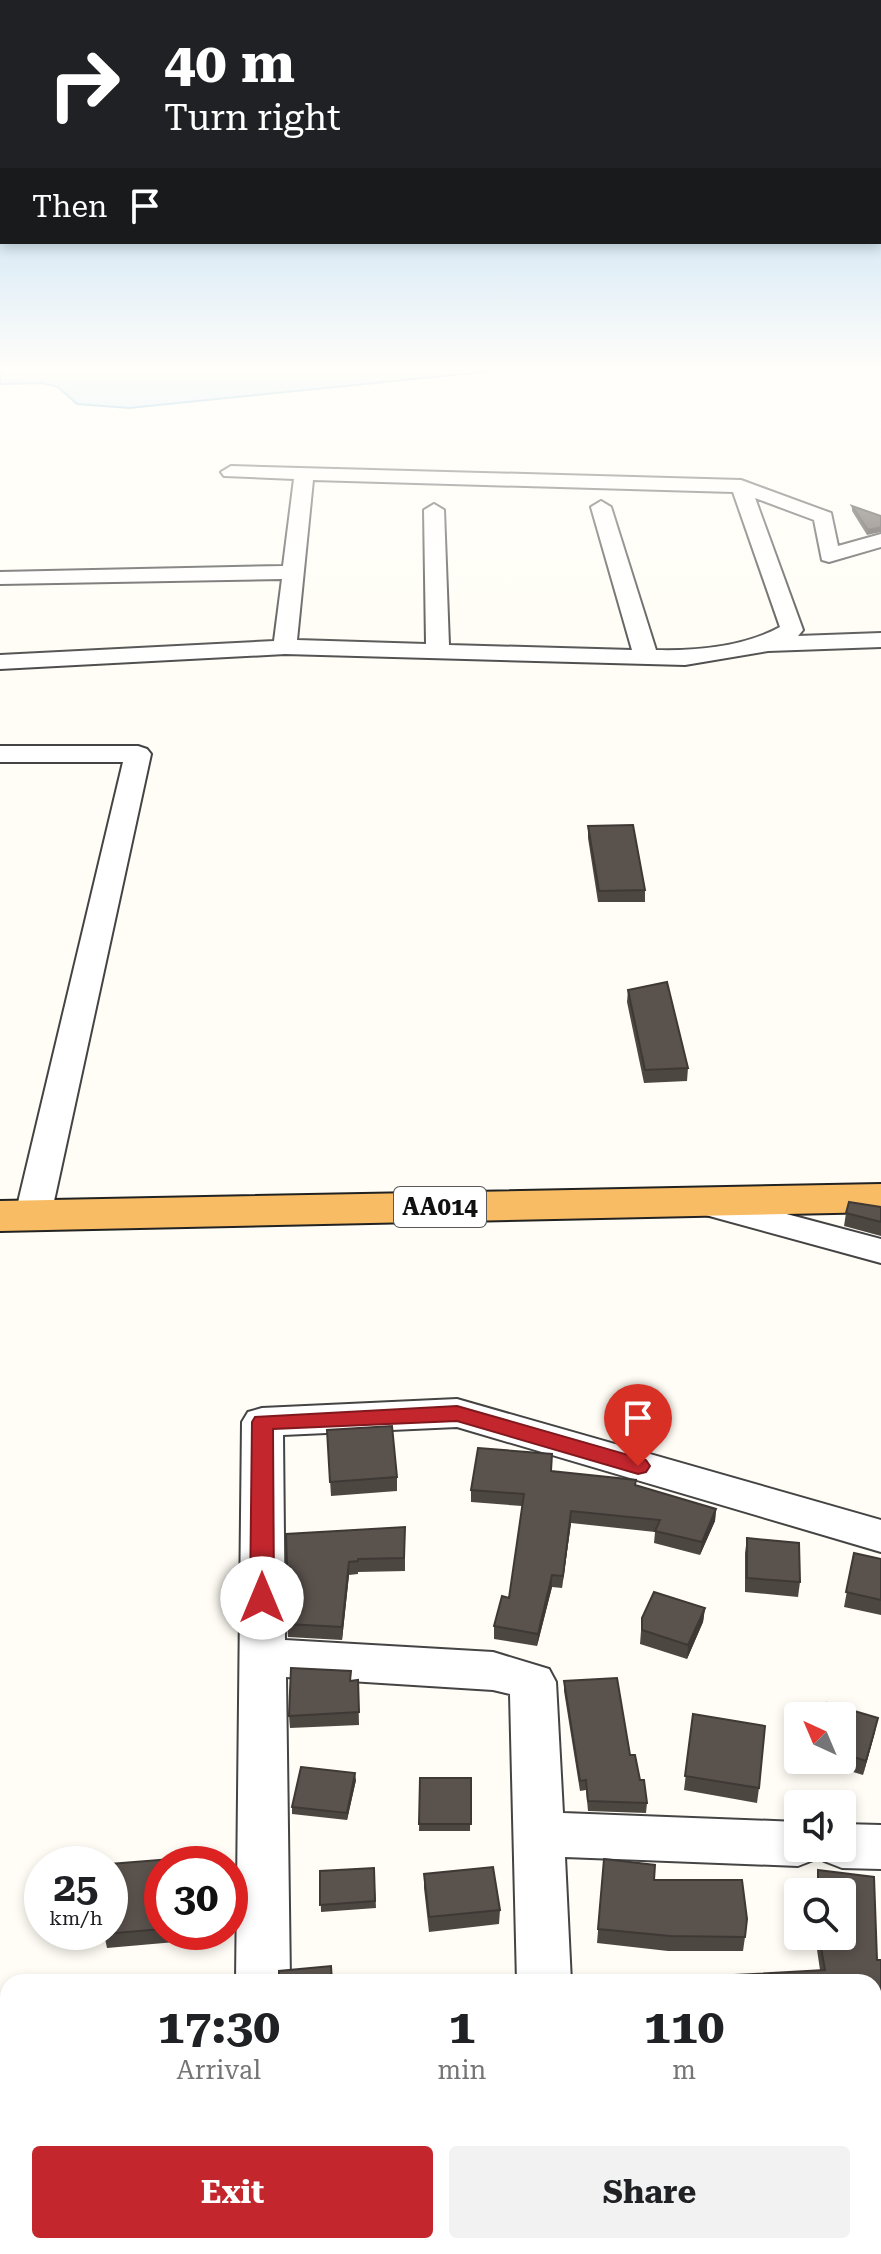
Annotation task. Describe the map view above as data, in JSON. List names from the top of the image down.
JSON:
{
  "streets": {
    "highway": ["AA014"]
  },
  "north": "top left",
  "page": {
    "turn": ["40 m", "Turn right"],
    "then": "Then",
    "speed": "25 km/h",
    "limit": "30",
    "eta": [
      "17:30",
      "Arrival",
      "1",
      "min",
      "110",
      "m"
    ],
    "buttons": ["Exit", "Share"]
  }
}
